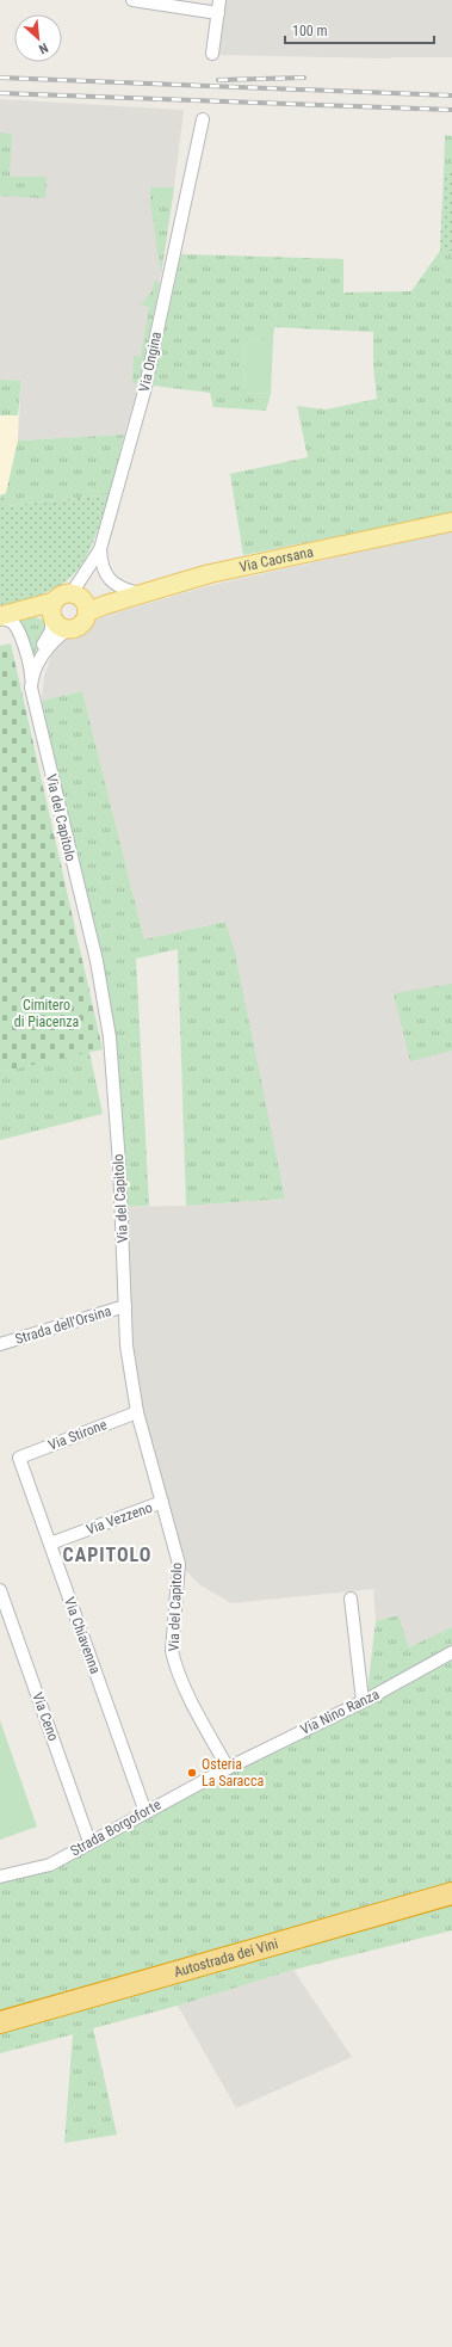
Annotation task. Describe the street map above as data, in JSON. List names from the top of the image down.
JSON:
{
  "streets": {
    "highway": ["Autostrada dei Vini"],
    "main road": ["Via Caorsana"],
    "street": [
      "Via Ongina",
      "Via del Capitolo",
      "Strada dell'Orsina",
      "Via Stirone",
      "Via Vezzeno",
      "Via Chiavenna",
      "Via Nino Ranza",
      "Via Ceno",
      "Strada Borgoforte"
    ]
  },
  "crossings": [
    ["Via Ongina", "Via Caorsana"],
    ["Via del Capitolo", "Strada dell'Orsina"],
    ["Via del Capitolo", "Via Stirone"],
    ["Via del Capitolo", "Via Vezzeno"],
    ["Via del Capitolo", "Via Nino Ranza"],
    ["Via del Capitolo", "Strada Borgoforte"],
    ["Via Stirone", "Via Chiavenna"],
    ["Via Vezzeno", "Via Chiavenna"],
    ["Via Chiavenna", "Strada Borgoforte"],
    ["Via Nino Ranza", "Strada Borgoforte"],
    ["Via Ceno", "Strada Borgoforte"]
  ],
  "districts": ["CAPITOLO"],
  "parks": ["Cimitero di Piacenza"],
  "places": ["Osteria La Saracca"],
  "scale_bar": "100 m",
  "north": "bottom right"
}
